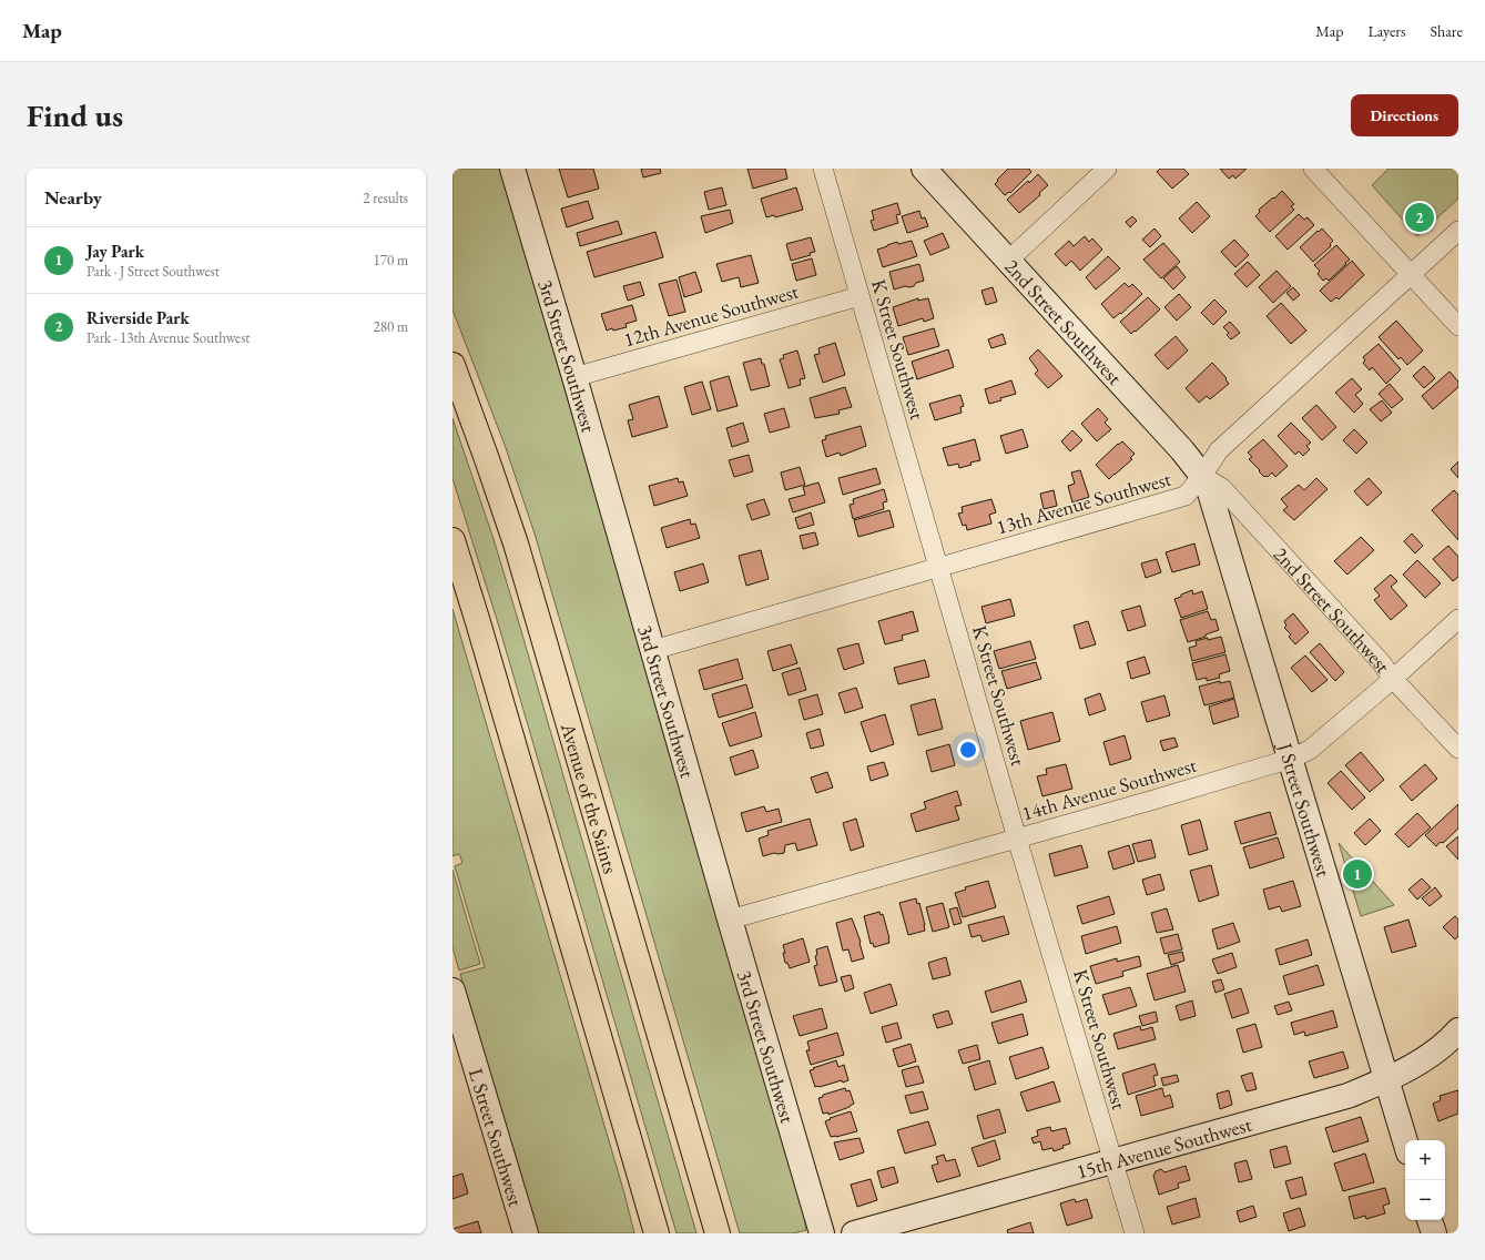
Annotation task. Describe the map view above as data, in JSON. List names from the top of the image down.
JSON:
{
  "streets": {
    "highway": ["Avenue of the Saints"],
    "street": [
      "12th Avenue Southwest",
      "2nd Street Southwest",
      "K Street Southwest",
      "3rd Street Southwest",
      "13th Avenue Southwest",
      "14th Avenue Southwest",
      "J Street Southwest",
      "L Street Southwest",
      "15th Avenue Southwest"
    ]
  },
  "crossings": [
    ["12th Avenue Southwest", "K Street Southwest"],
    ["12th Avenue Southwest", "3rd Street Southwest"],
    ["2nd Street Southwest", "13th Avenue Southwest"],
    ["2nd Street Southwest", "14th Avenue Southwest"],
    ["2nd Street Southwest", "J Street Southwest"],
    ["K Street Southwest", "13th Avenue Southwest"],
    ["K Street Southwest", "14th Avenue Southwest"],
    ["K Street Southwest", "15th Avenue Southwest"],
    ["3rd Street Southwest", "13th Avenue Southwest"],
    ["3rd Street Southwest", "14th Avenue Southwest"],
    ["13th Avenue Southwest", "J Street Southwest"],
    ["14th Avenue Southwest", "J Street Southwest"],
    ["J Street Southwest", "15th Avenue Southwest"]
  ],
  "page": {
    "header": "Map",
    "nav": ["Map", "Layers", "Share"],
    "buttons": "Directions",
    "title": "Find us",
    "heading": ["Nearby", "2 results"],
    "pins": ["2", "1"],
    "list": [
      {
        "mark": "1",
        "name": "Jay Park",
        "note": "Park · J Street Southwest",
        "value": "170 m"
      },
      {
        "mark": "2",
        "name": "Riverside Park",
        "note": "Park · 13th Avenue Southwest",
        "value": "280 m"
      }
    ],
    "map_buttons": ["+", "−"]
  }
}
